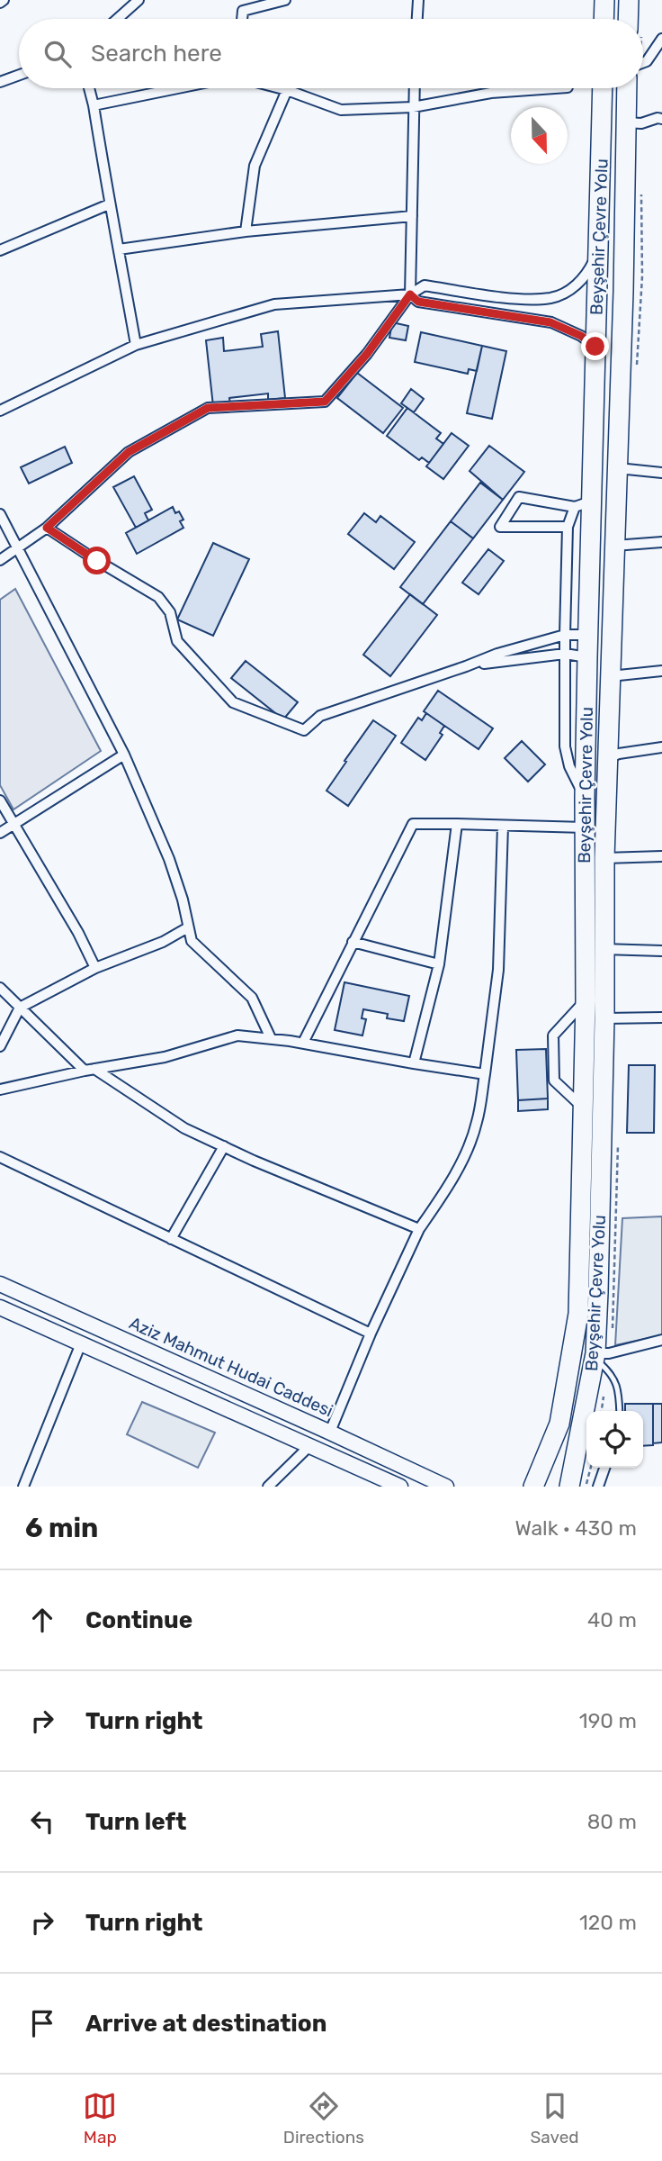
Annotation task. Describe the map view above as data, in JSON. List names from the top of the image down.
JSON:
{
  "streets": {
    "highway": ["Beyşehir Çevre Yolu"],
    "street": ["Aziz Mahmut Hudai Caddesi"]
  },
  "north": "bottom",
  "page": {
    "search": "Search here",
    "heading": ["6 min", "Walk · 430 m"],
    "list": [
      ["Continue", "40 m"],
      ["Turn right", "190 m"],
      ["Turn left", "80 m"],
      ["Turn right", "120 m"],
      "Arrive at destination"
    ],
    "nav": ["Map", "Directions", "Saved"]
  }
}
